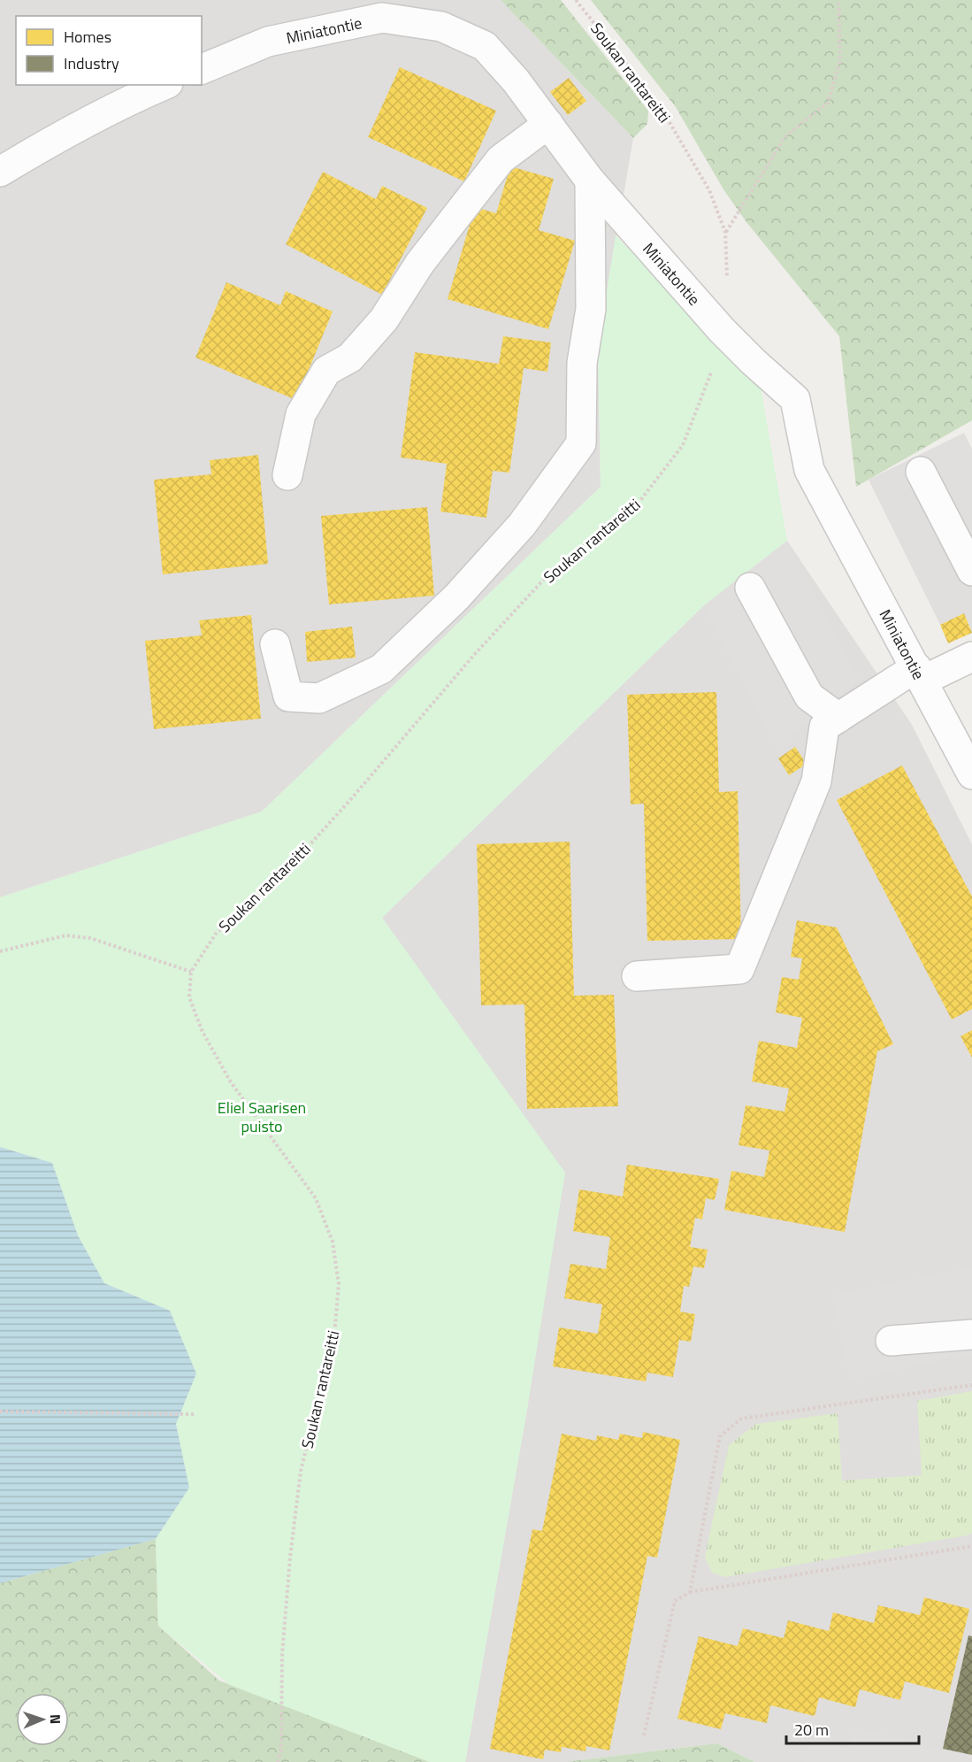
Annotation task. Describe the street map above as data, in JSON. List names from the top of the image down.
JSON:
{
  "streets": {
    "street": ["Miniatontie"],
    "path": ["Soukan rantareitti"]
  },
  "parks": ["Eliel Saarisen puisto"],
  "legend": ["Homes", "Industry"],
  "scale_bar": "20 m",
  "north": "right"
}
